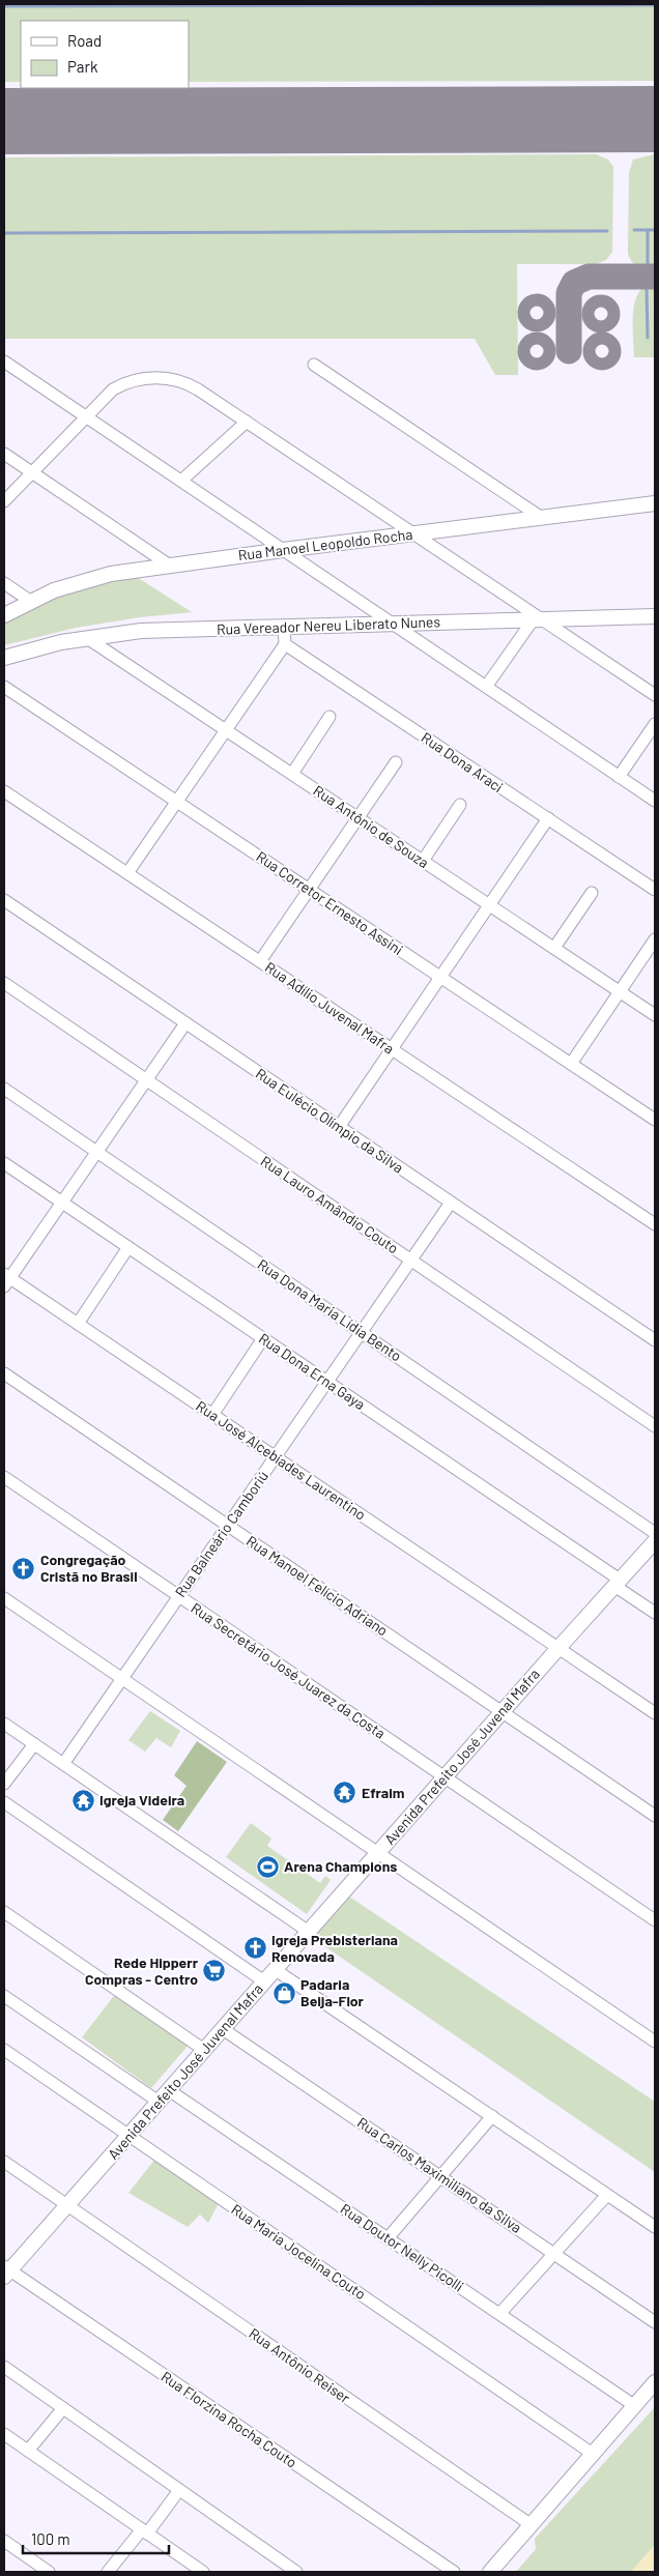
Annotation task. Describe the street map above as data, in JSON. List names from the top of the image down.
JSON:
{
  "streets": {
    "main road": ["Rua Manoel Leopoldo Rocha", "Rua Vereador Nereu Liberato Nunes", "Avenida Prefeito José Juvenal Mafra"],
    "street": [
      "Rua Dona Araci",
      "Rua Antônio de Souza",
      "Rua Corretor Ernesto Assini",
      "Rua Adílio Juvenal Mafra",
      "Rua Eulécio Olímpio da Silva",
      "Rua Lauro Amândio Couto",
      "Rua Dona Maria Lídia Bento",
      "Rua Dona Erna Gaya",
      "Rua José Alcebíades Laurentino",
      "Rua Balneário Camboriú",
      "Rua Manoel Felício Adriano",
      "Rua Secretário José Juarez da Costa",
      "Rua Carlos Maximiliano da Silva",
      "Rua Doutor Nelly Picolli",
      "Rua Maria Jocelina Couto",
      "Rua Antônio Reiser",
      "Rua Florzina Rocha Couto"
    ]
  },
  "crossings": [
    ["Rua Vereador Nereu Liberato Nunes", "Rua Antônio de Souza"],
    ["Rua Eulécio Olímpio da Silva", "Rua Balneário Camboriú"],
    ["Rua Lauro Amândio Couto", "Rua Balneário Camboriú"],
    ["Rua Dona Maria Lídia Bento", "Rua Balneário Camboriú"],
    ["Rua Dona Erna Gaya", "Rua Balneário Camboriú"],
    ["Rua Dona Erna Gaya", "Avenida Prefeito José Juvenal Mafra"],
    ["Rua José Alcebíades Laurentino", "Rua Balneário Camboriú"],
    ["Rua José Alcebíades Laurentino", "Avenida Prefeito José Juvenal Mafra"],
    ["Rua Balneário Camboriú", "Rua Manoel Felício Adriano"],
    ["Rua Balneário Camboriú", "Rua Secretário José Juarez da Costa"],
    ["Rua Manoel Felício Adriano", "Avenida Prefeito José Juvenal Mafra"],
    ["Rua Secretário José Juarez da Costa", "Avenida Prefeito José Juvenal Mafra"],
    ["Avenida Prefeito José Juvenal Mafra", "Rua Carlos Maximiliano da Silva"],
    ["Avenida Prefeito José Juvenal Mafra", "Rua Doutor Nelly Picolli"],
    ["Avenida Prefeito José Juvenal Mafra", "Rua Maria Jocelina Couto"],
    ["Avenida Prefeito José Juvenal Mafra", "Rua Antônio Reiser"],
    ["Avenida Prefeito José Juvenal Mafra", "Rua Florzina Rocha Couto"]
  ],
  "places": {
    "church": ["Congregação Cristã no Brasil", "Igreja Prebisteriana Renovada"],
    "temple": ["Efraim", "Igreja Videira"],
    "sports": ["Arena Champions"],
    "supermarket": ["Rede Hipperr Compras - Centro"],
    "shop": ["Padaria Beija-Flor"]
  },
  "legend": ["Road", "Park"],
  "scale_bar": "100 m"
}
